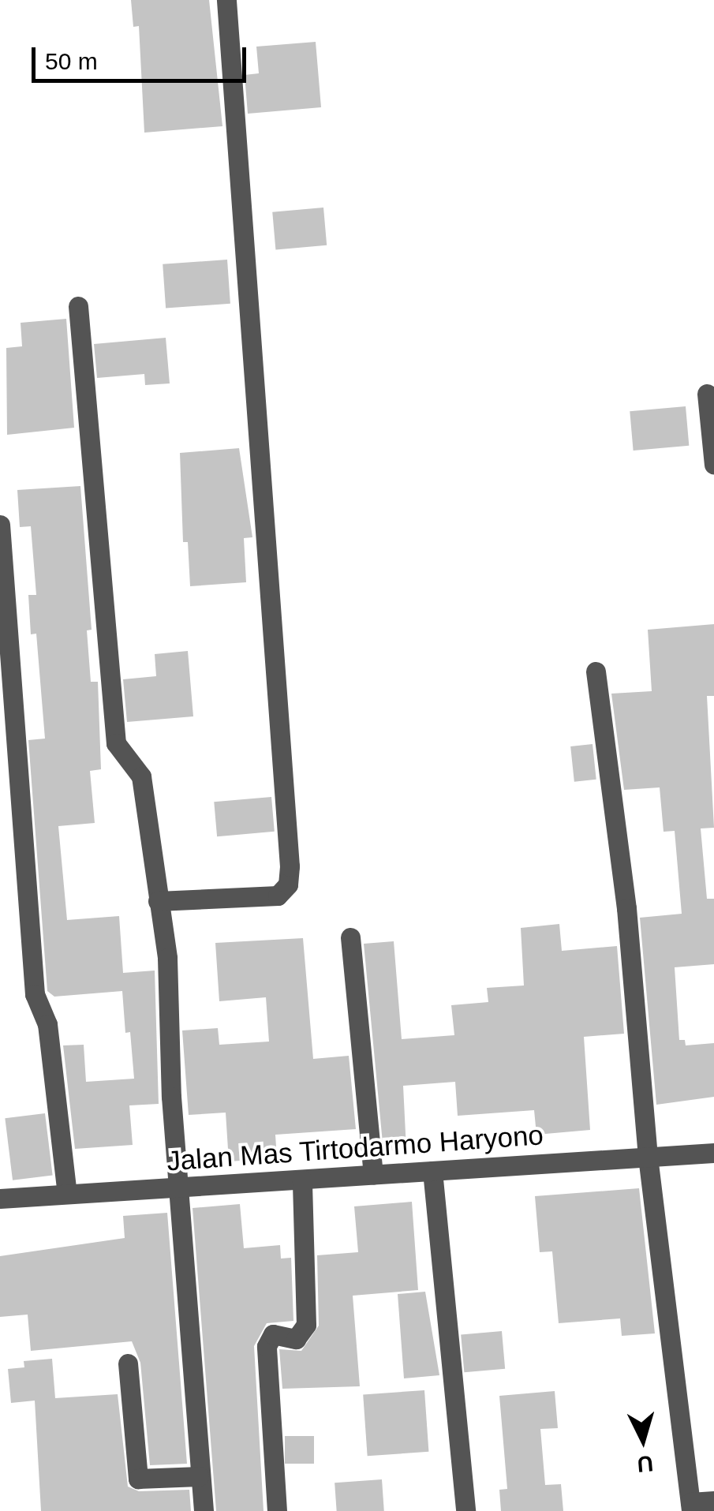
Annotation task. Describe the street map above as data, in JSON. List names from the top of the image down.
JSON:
{
  "streets": {
    "street": ["Jalan Mas Tirtodarmo Haryono"]
  },
  "scale_bar": "50 m",
  "north": "bottom"
}
